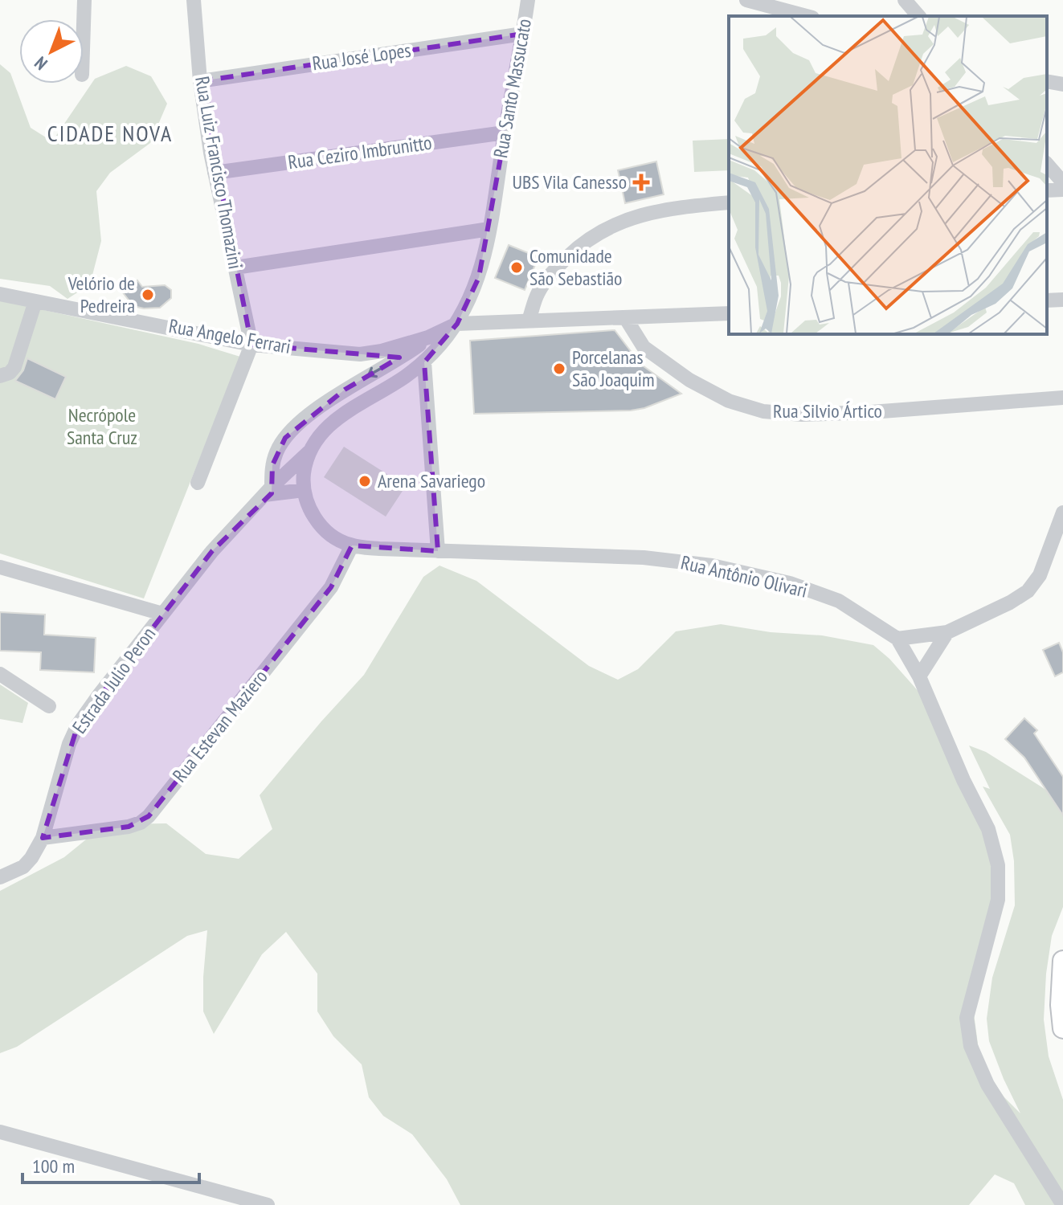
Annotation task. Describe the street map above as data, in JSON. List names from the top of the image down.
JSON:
{
  "streets": {
    "street": [
      "Rua José Lopes",
      "Rua Santo Massucato",
      "Rua Ceziro Imbrunitto",
      "Rua Luiz Francisco Thomazini",
      "Rua Angelo Ferrari",
      "Rua Silvio Ártico",
      "Rua Antônio Olivari",
      "Estrada Julio Peron",
      "Rua Estevan Maziero"
    ]
  },
  "crossings": [
    ["Rua José Lopes", "Rua Santo Massucato"],
    ["Rua José Lopes", "Rua Luiz Francisco Thomazini"],
    ["Rua Santo Massucato", "Rua Ceziro Imbrunitto"],
    ["Rua Santo Massucato", "Rua Angelo Ferrari"],
    ["Rua Ceziro Imbrunitto", "Rua Luiz Francisco Thomazini"],
    ["Rua Luiz Francisco Thomazini", "Rua Angelo Ferrari"],
    ["Rua Antônio Olivari", "Rua Estevan Maziero"],
    ["Estrada Julio Peron", "Rua Estevan Maziero"]
  ],
  "districts": ["CIDADE NOVA"],
  "parks": ["Necrópole Santa Cruz"],
  "places": {
    "health": ["UBS Vila Canesso"],
    "other": [
      "Comunidade São Sebastião",
      "Velório de Pedreira",
      "Porcelanas São Joaquim",
      "Arena Savariego"
    ]
  },
  "scale_bar": "100 m",
  "north": "bottom left"
}
